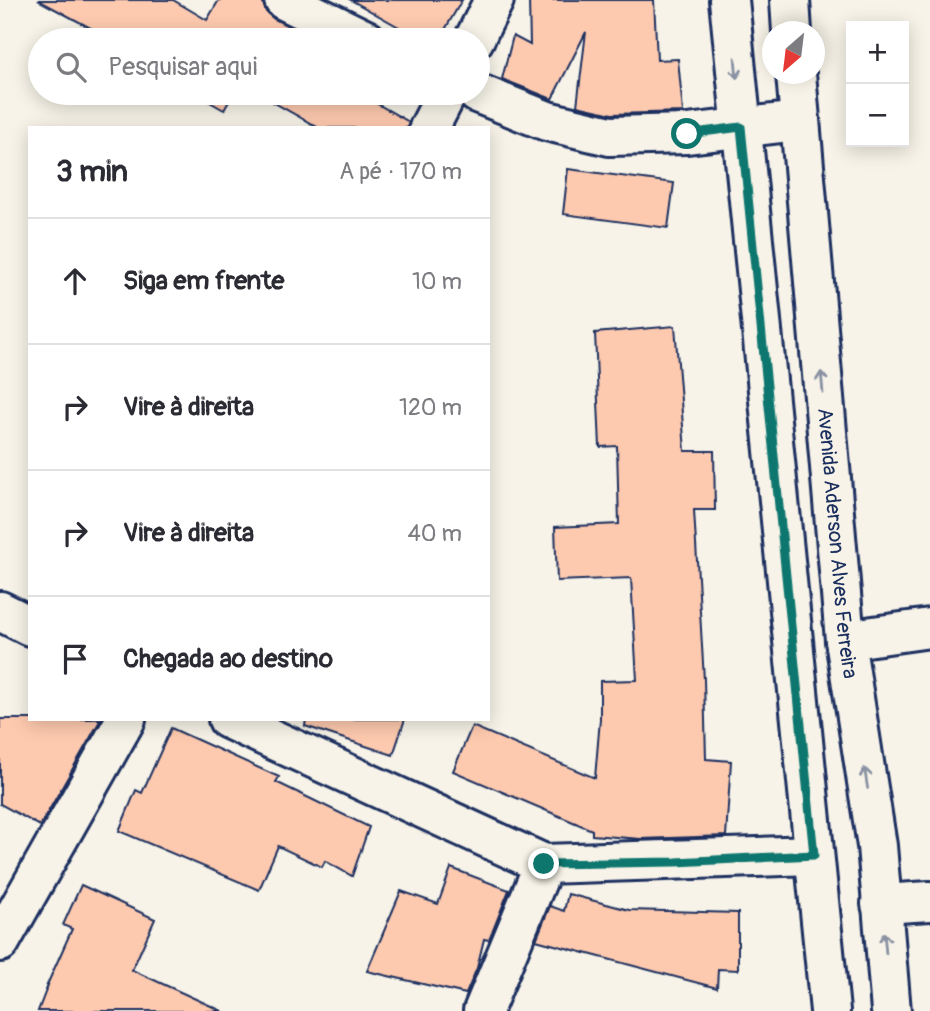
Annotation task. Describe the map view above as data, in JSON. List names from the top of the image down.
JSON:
{
  "streets": {
    "main road": ["Avenida Aderson Alves Ferreira"]
  },
  "north": "bottom left",
  "page": {
    "map_buttons": ["+", "−"],
    "search": "Pesquisar aqui",
    "heading": ["3 min", "A pé · 170 m"],
    "list": [
      ["Siga em frente", "10 m"],
      ["Vire à direita", "120 m"],
      ["Vire à direita", "40 m"],
      "Chegada ao destino"
    ]
  }
}
